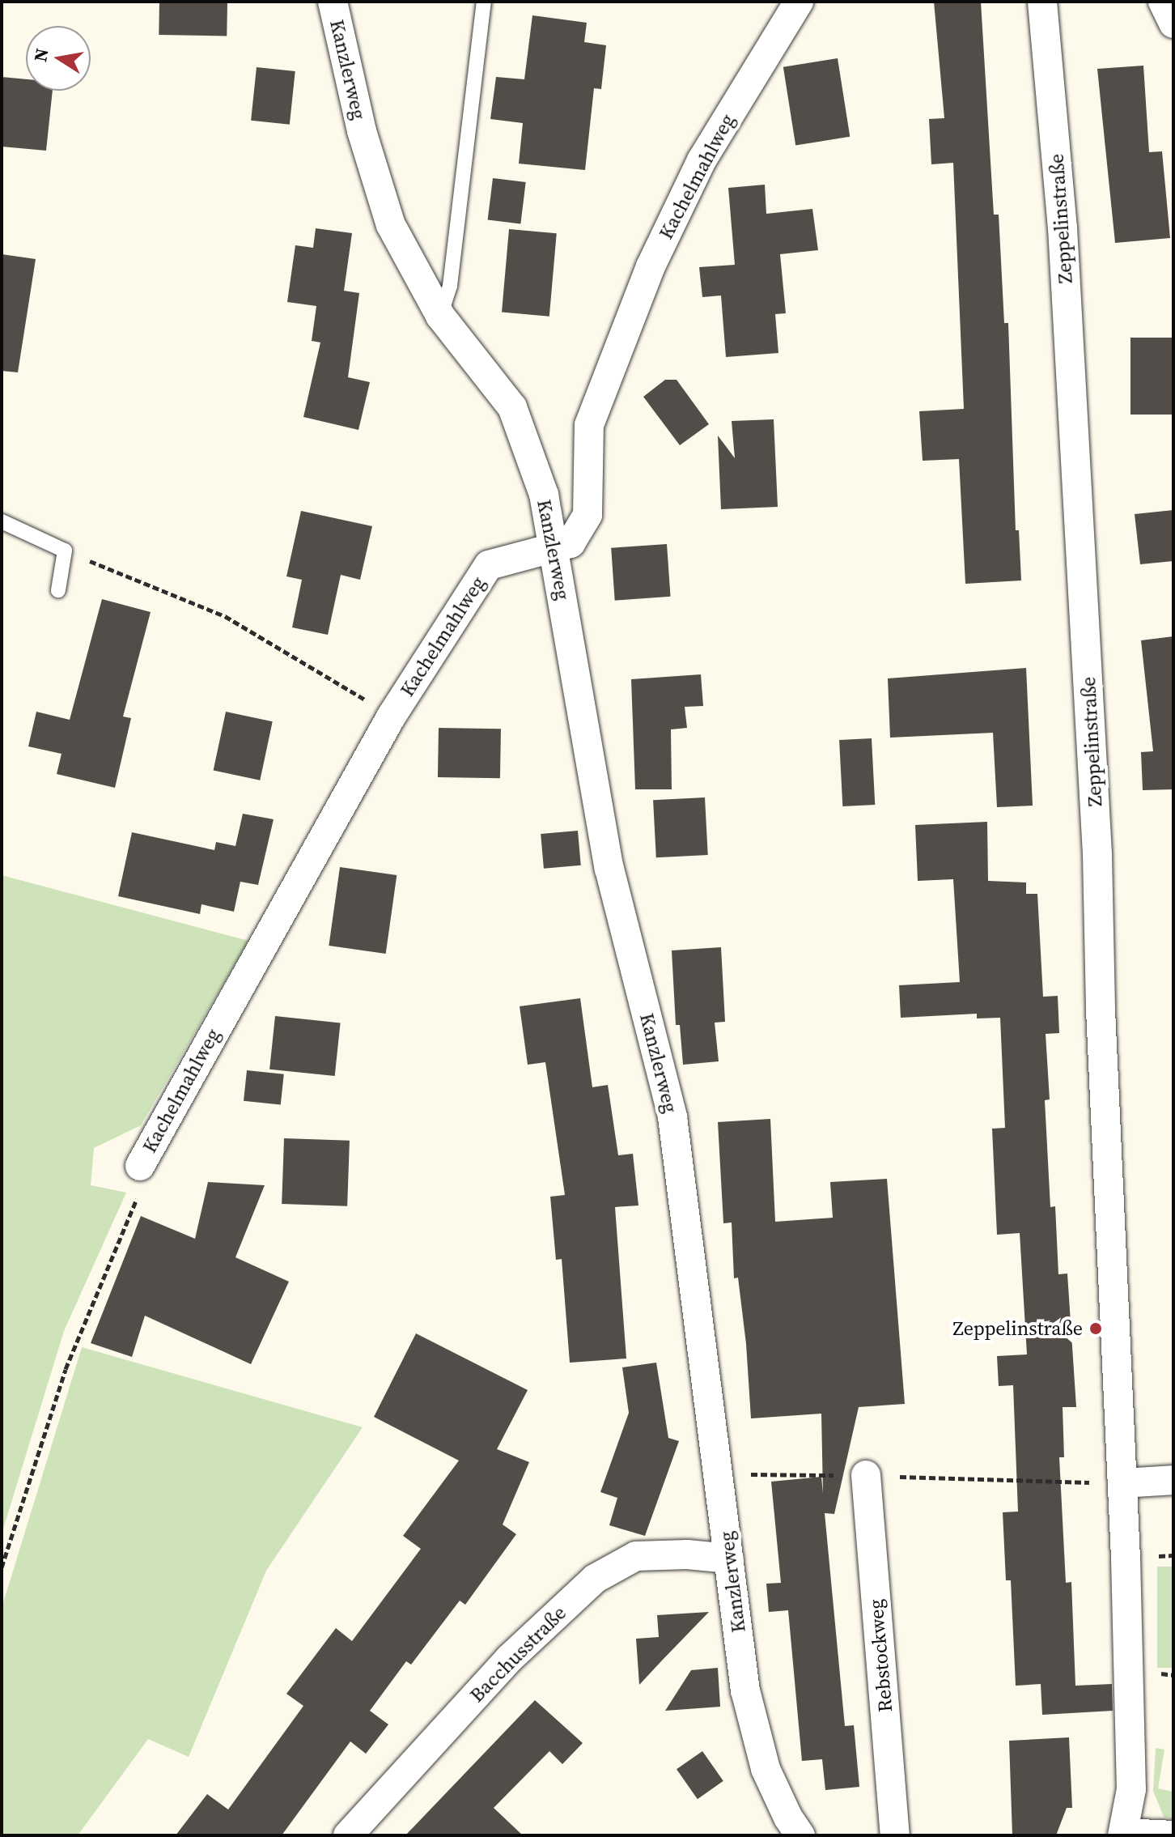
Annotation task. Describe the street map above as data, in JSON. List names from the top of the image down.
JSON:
{
  "streets": {
    "street": [
      "Kanzlerweg",
      "Kachelmahlweg",
      "Zeppelinstraße",
      "Bacchusstraße",
      "Rebstockweg"
    ]
  },
  "crossings": [
    ["Kanzlerweg", "Kachelmahlweg"],
    ["Kanzlerweg", "Bacchusstraße"]
  ],
  "places": ["Zeppelinstraße"],
  "north": "left"
}
